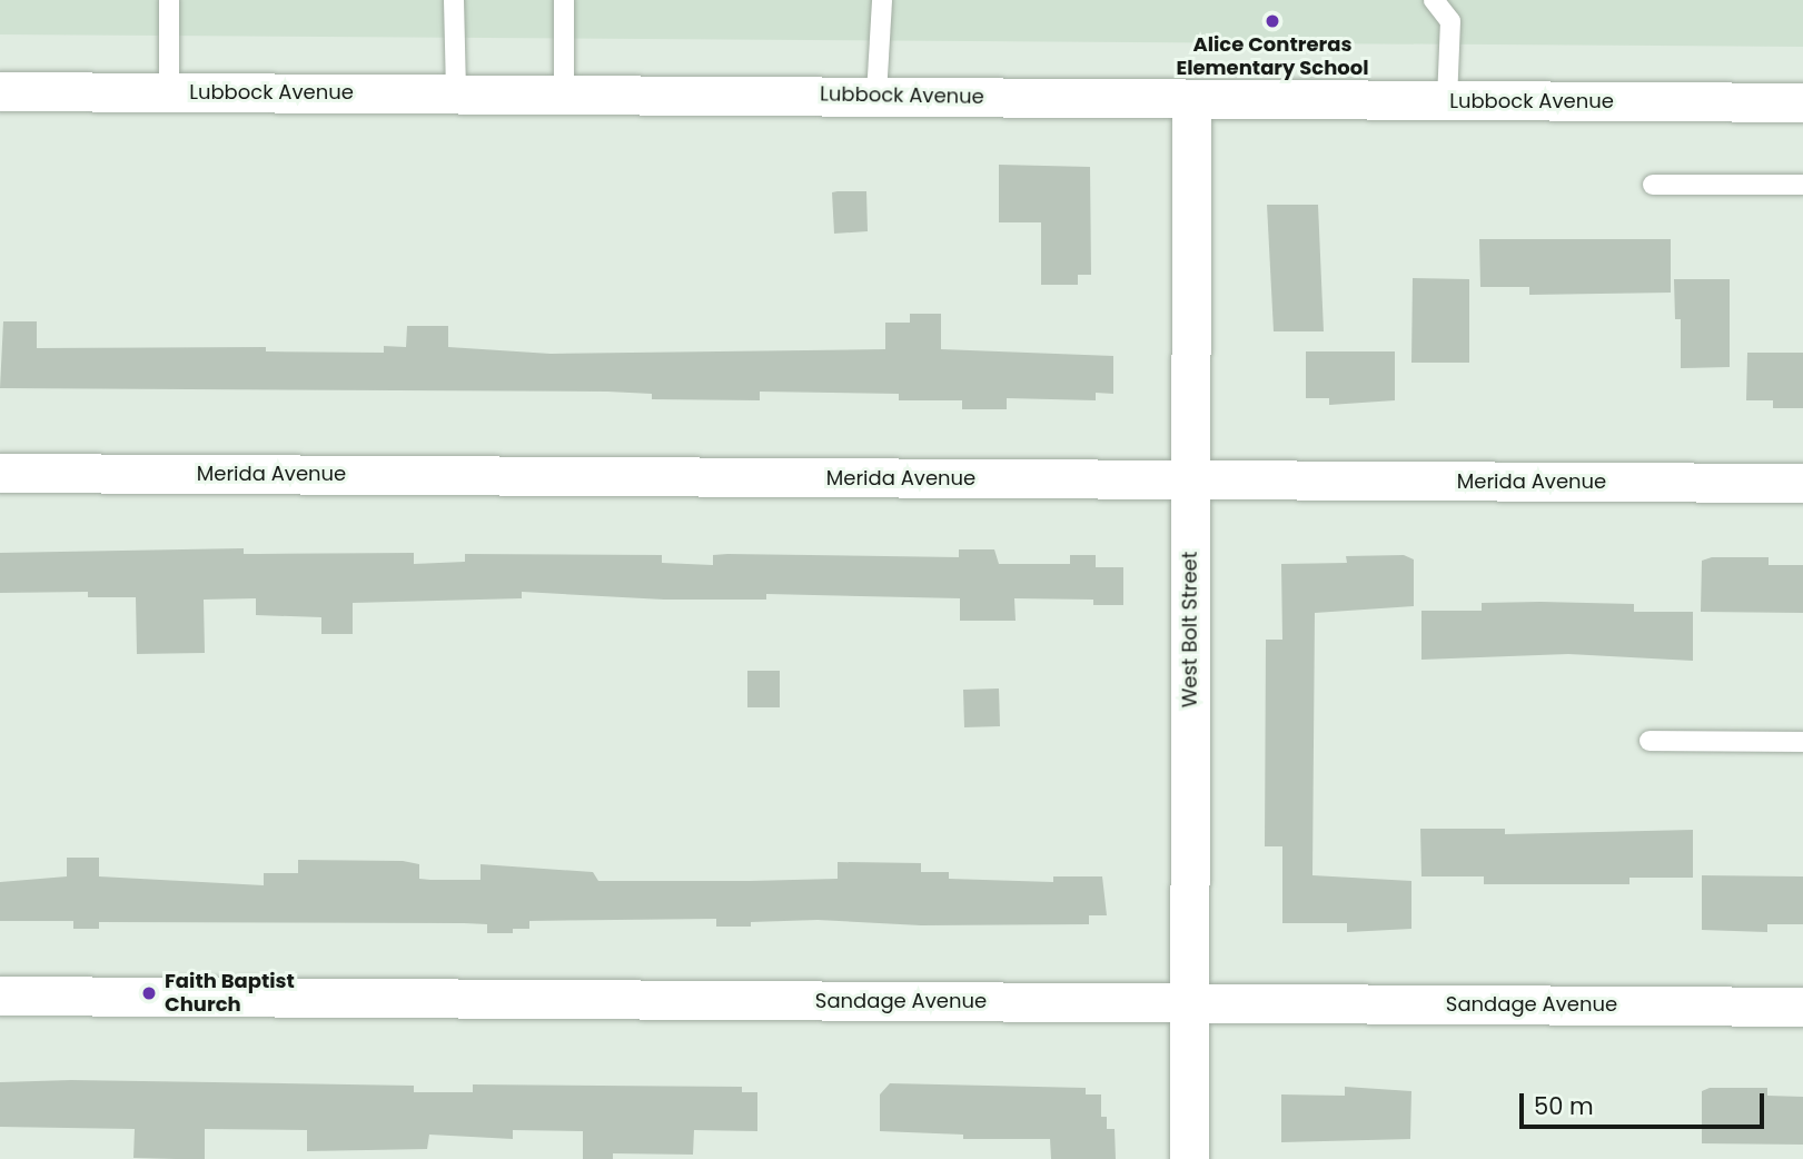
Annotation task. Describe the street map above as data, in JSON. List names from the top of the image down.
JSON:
{
  "streets": {
    "street": [
      "Lubbock Avenue",
      "Merida Avenue",
      "West Bolt Street",
      "Sandage Avenue"
    ]
  },
  "crossings": [
    ["Lubbock Avenue", "West Bolt Street"],
    ["Merida Avenue", "West Bolt Street"],
    ["West Bolt Street", "Sandage Avenue"]
  ],
  "places": ["Alice Contreras Elementary School", "Faith Baptist Church"],
  "scale_bar": "50 m"
}
